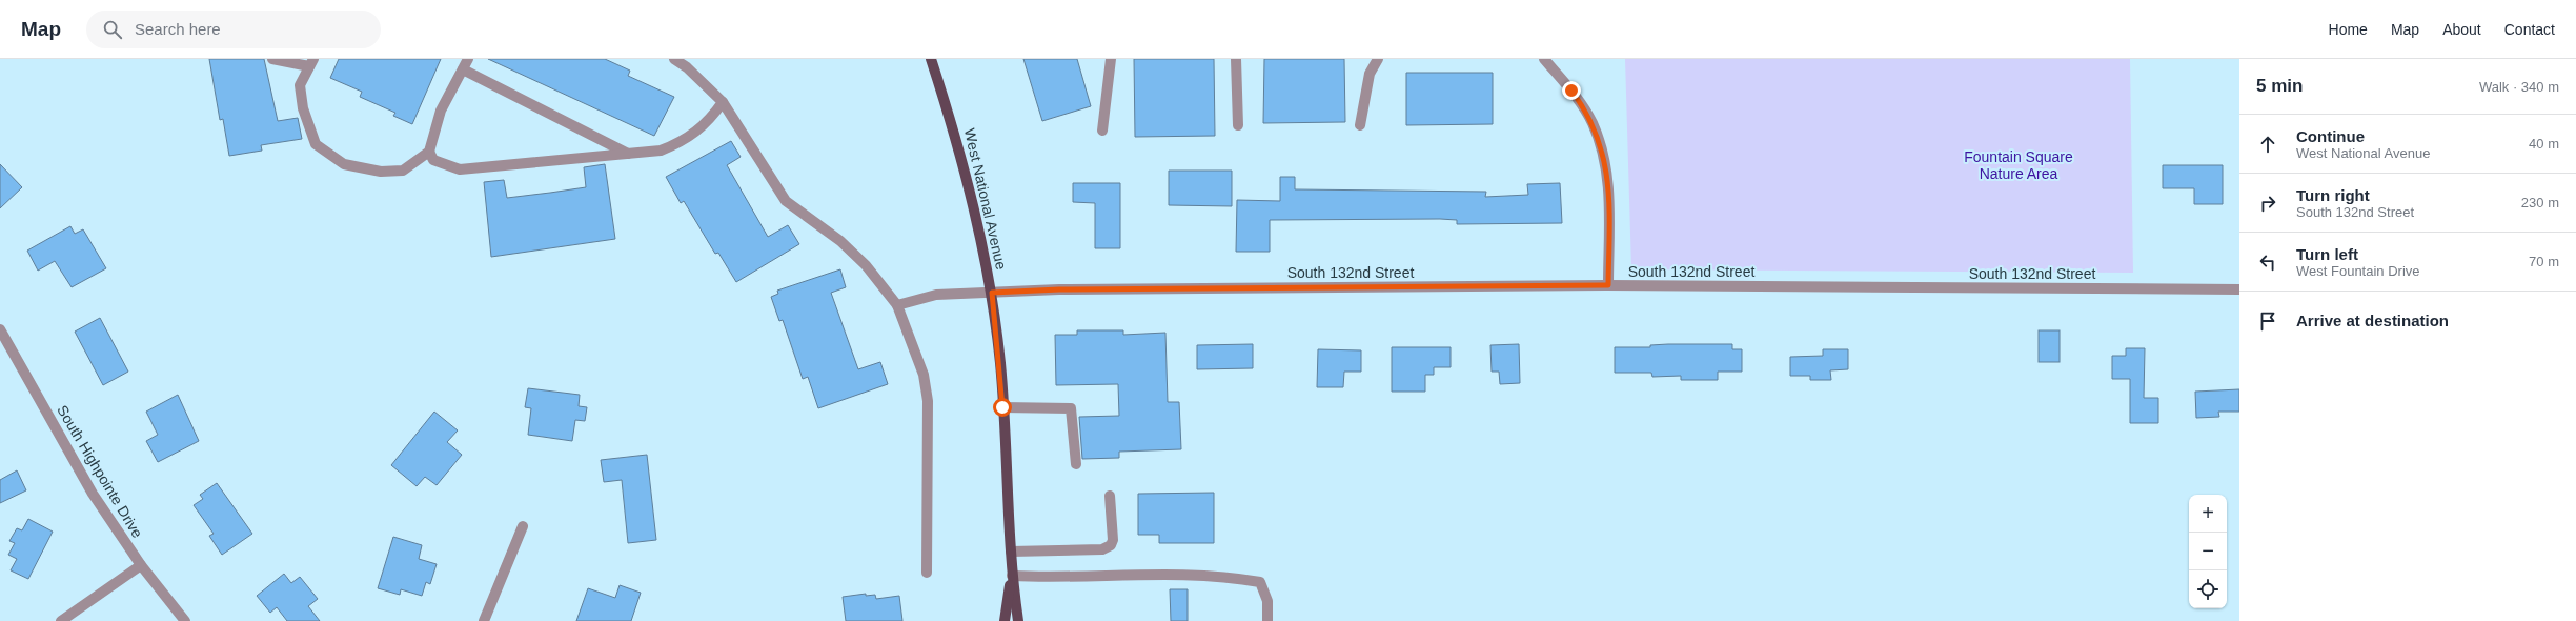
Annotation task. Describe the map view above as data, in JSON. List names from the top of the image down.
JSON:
{
  "streets": {
    "main road": ["West National Avenue"],
    "street": ["South 132nd Street", "South Highpointe Drive"]
  },
  "crossings": [
    ["West National Avenue", "South 132nd Street"]
  ],
  "parks": ["Fountain Square Nature Area"],
  "page": {
    "header": "Map",
    "search": "Search here",
    "nav": [
      "Home",
      "Map",
      "About",
      "Contact"
    ],
    "heading": ["5 min", "Walk · 340 m"],
    "list": [
      ["Continue", "West National Avenue", "40 m"],
      ["Turn right", "South 132nd Street", "230 m"],
      ["Turn left", "West Fountain Drive", "70 m"],
      "Arrive at destination"
    ],
    "map_buttons": ["+", "−"]
  }
}
